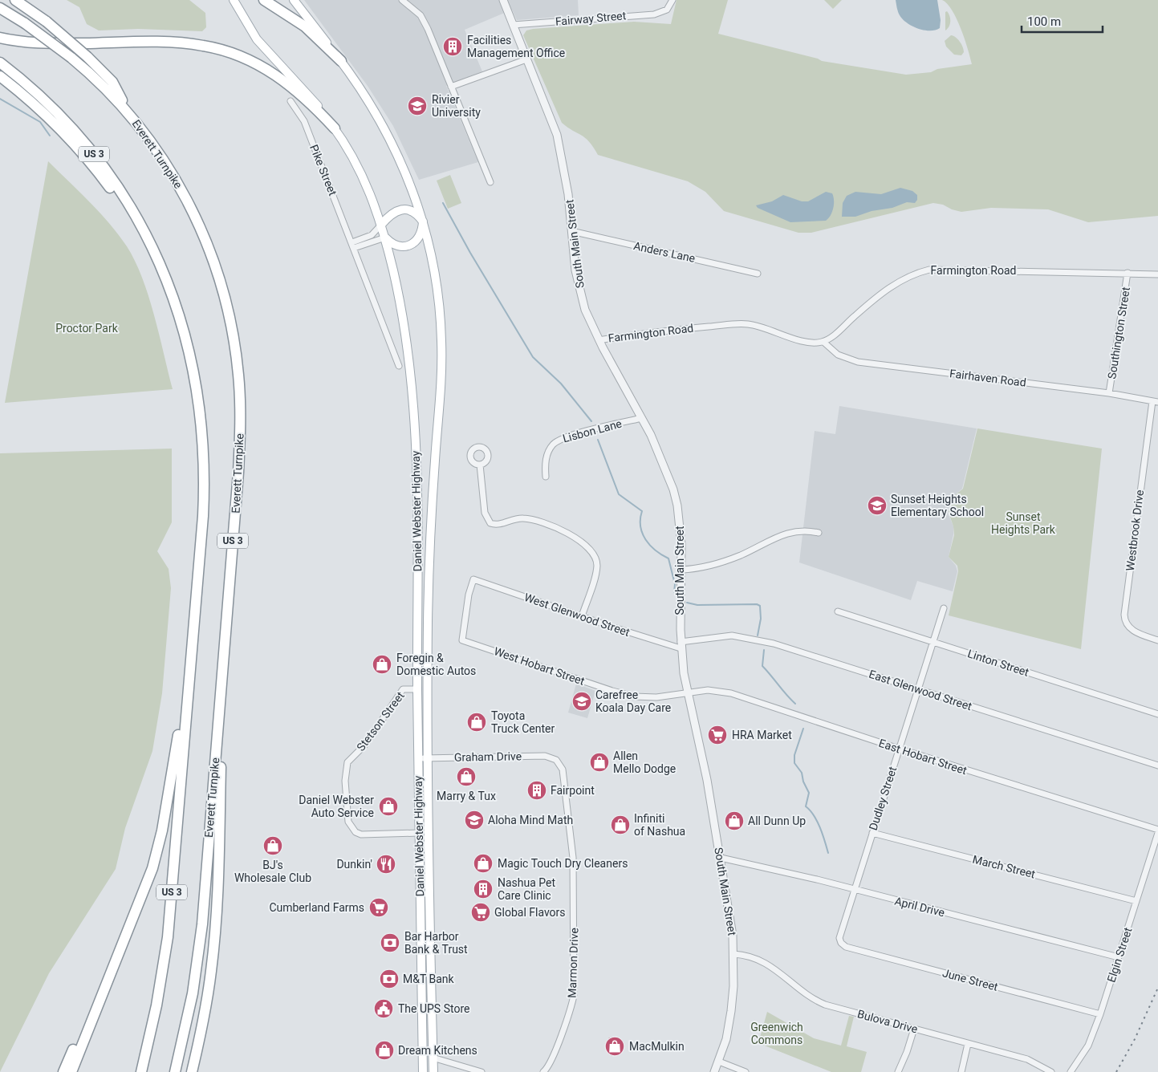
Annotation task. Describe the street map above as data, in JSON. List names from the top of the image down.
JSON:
{
  "streets": {
    "highway": ["US 3", "Everett Turnpike"],
    "main road": ["Daniel Webster Highway"],
    "street": [
      "Fairway Street",
      "Pike Street",
      "South Main Street",
      "Anders Lane",
      "Farmington Road",
      "Southington Street",
      "Fairhaven Road",
      "Lisbon Lane",
      "Westbrook Drive",
      "West Glenwood Street",
      "Linton Street",
      "West Hobart Street",
      "East Glenwood Street",
      "Stetson Street",
      "Graham Drive",
      "East Hobart Street",
      "Dudley Street",
      "March Street",
      "April Drive",
      "Elgin Street",
      "Marmon Drive",
      "June Street",
      "Bulova Drive"
    ]
  },
  "crossings": [
    ["Fairway Street", "South Main Street"],
    ["South Main Street", "Anders Lane"],
    ["South Main Street", "Farmington Road"],
    ["South Main Street", "Lisbon Lane"],
    ["South Main Street", "West Glenwood Street"],
    ["South Main Street", "West Hobart Street"],
    ["South Main Street", "East Glenwood Street"],
    ["South Main Street", "East Hobart Street"],
    ["South Main Street", "April Drive"],
    ["South Main Street", "Bulova Drive"],
    ["Farmington Road", "Southington Street"],
    ["Farmington Road", "Fairhaven Road"],
    ["Southington Street", "Fairhaven Road"],
    ["Fairhaven Road", "Westbrook Drive"],
    ["Daniel Webster Highway", "Stetson Street"],
    ["Daniel Webster Highway", "Graham Drive"],
    ["West Glenwood Street", "West Hobart Street"],
    ["West Glenwood Street", "East Glenwood Street"],
    ["Linton Street", "Dudley Street"],
    ["West Hobart Street", "East Hobart Street"],
    ["East Glenwood Street", "Dudley Street"],
    ["Graham Drive", "Marmon Drive"],
    ["East Hobart Street", "Dudley Street"],
    ["East Hobart Street", "Elgin Street"],
    ["Dudley Street", "March Street"],
    ["Dudley Street", "April Drive"],
    ["Dudley Street", "June Street"],
    ["March Street", "Elgin Street"],
    ["April Drive", "Elgin Street"],
    ["Elgin Street", "June Street"]
  ],
  "parks": ["Proctor Park", "Sunset Heights Park", "Greenwich Commons"],
  "places": {
    "building": ["Facilities Management Office", "Fairpoint", "Nashua Pet Care Clinic"],
    "school or university": [
      "Rivier University",
      "Sunset Heights Elementary School",
      "Carefree Koala Day Care",
      "Aloha Mind Math"
    ],
    "shop": [
      "Foregin & Domestic Autos",
      "Toyota Truck Center",
      "Allen Mello Dodge",
      "Marry & Tux",
      "Daniel Webster Auto Service",
      "All Dunn Up",
      "Infiniti of Nashua",
      "BJ's Wholesale Club",
      "Magic Touch Dry Cleaners",
      "MacMulkin",
      "Dream Kitchens"
    ],
    "supermarket": ["HRA Market", "Cumberland Farms", "Global Flavors"],
    "restaurant": ["Dunkin'"],
    "bank": ["Bar Harbor Bank & Trust", "M&T Bank"],
    "public building": ["The UPS Store"]
  },
  "scale_bar": "100 m"
}
